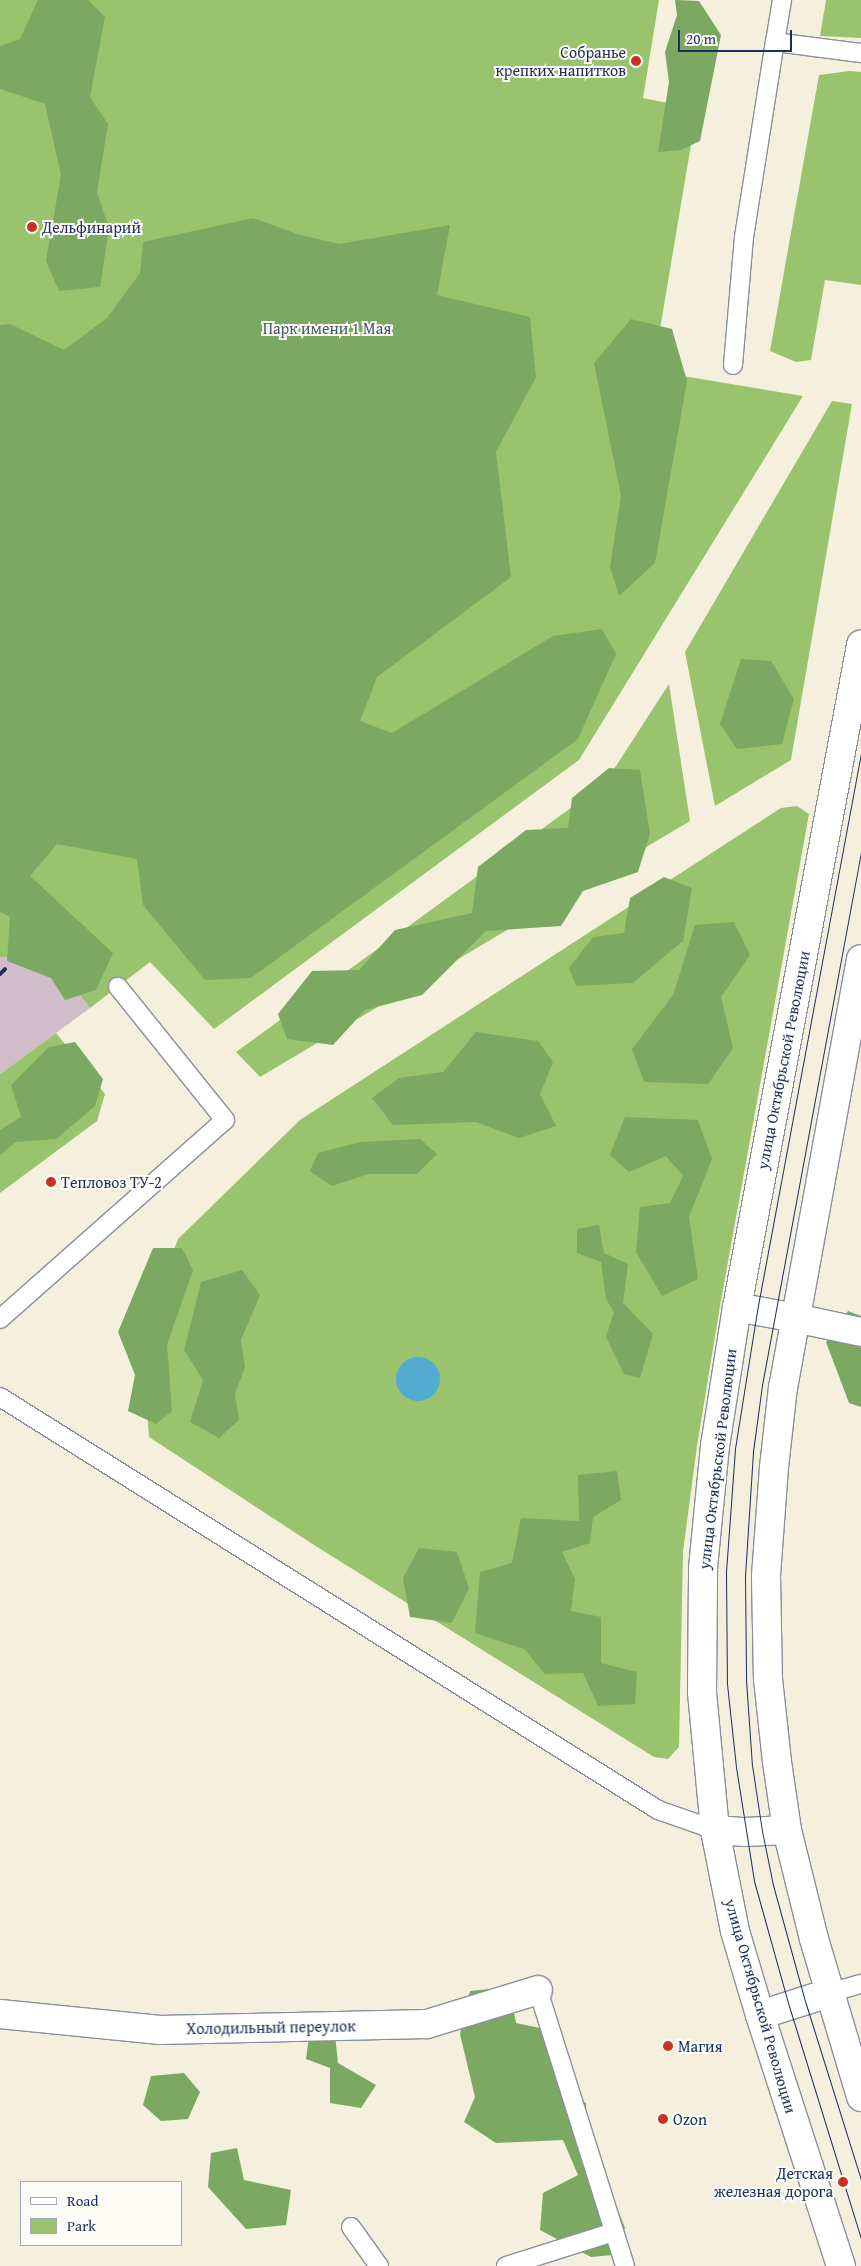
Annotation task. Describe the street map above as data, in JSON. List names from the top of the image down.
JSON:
{
  "streets": {
    "main road": ["улица Октябрьской Революции", "Холодильный переулок"]
  },
  "parks": ["Парк имени 1 Мая"],
  "places": [
    "Собранье крепких напитков",
    "Дельфинарий",
    "Тепловоз ТУ-2",
    "Магия",
    "Ozon",
    "Детская железная дорога"
  ],
  "legend": ["Road", "Park"],
  "scale_bar": "20 m"
}
